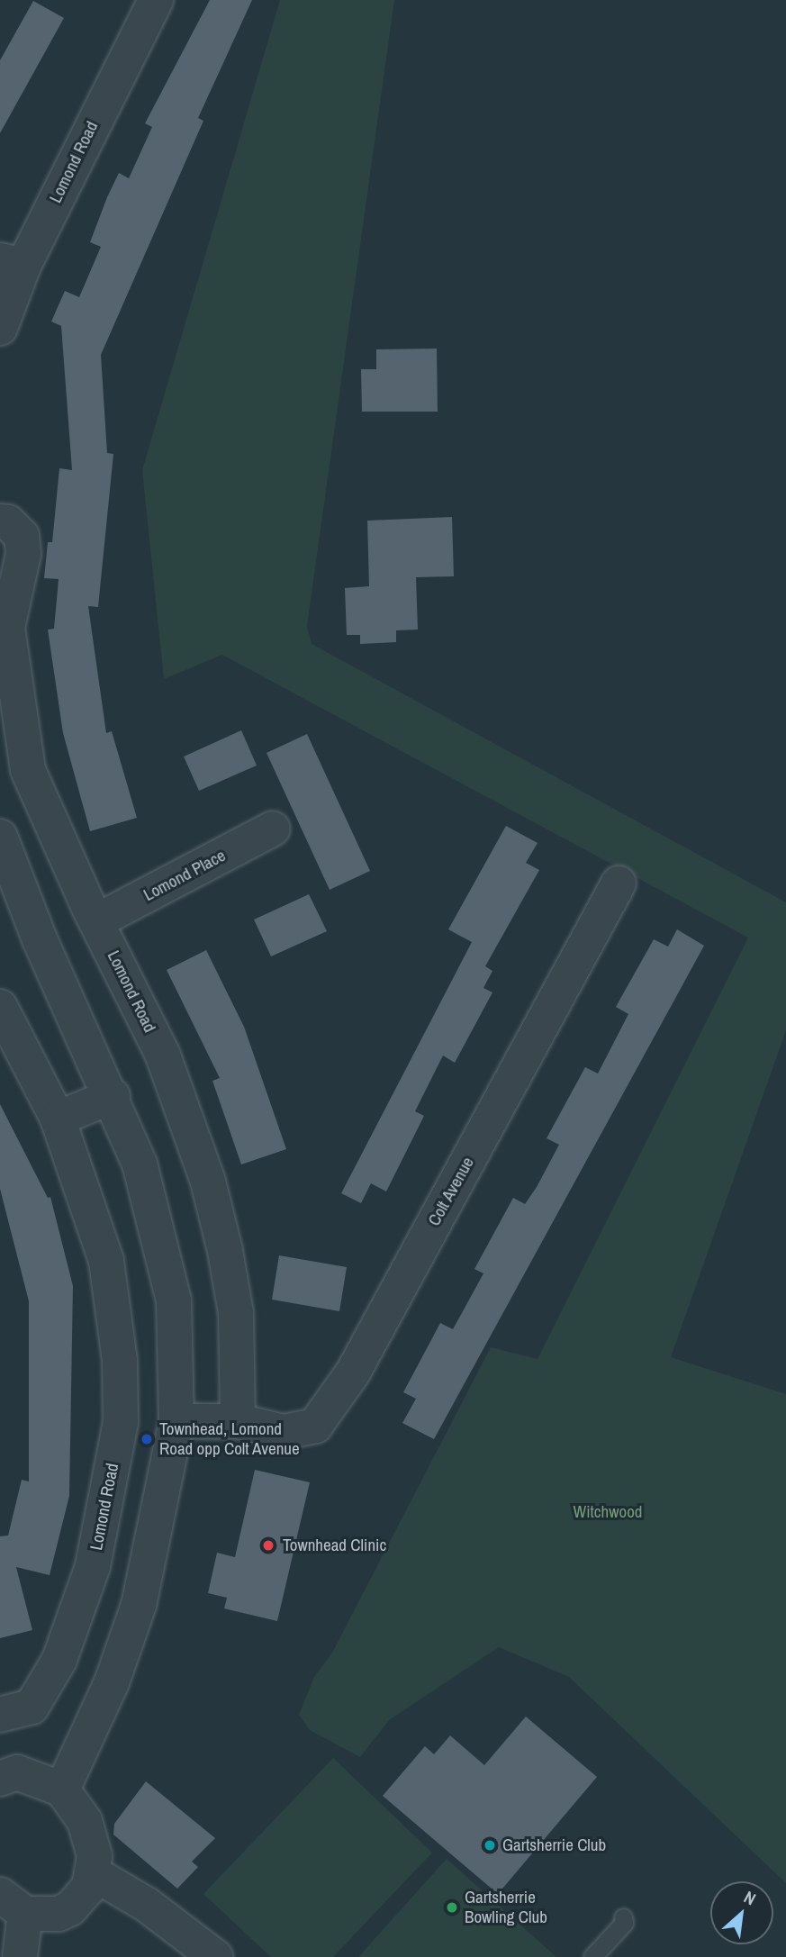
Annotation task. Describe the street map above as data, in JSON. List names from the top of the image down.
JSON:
{
  "streets": {
    "street": ["Lomond Road", "Lomond Place", "Colt Avenue"]
  },
  "crossings": [
    ["Lomond Road", "Lomond Place"],
    ["Lomond Road", "Colt Avenue"]
  ],
  "parks": ["Witchwood"],
  "places": [
    "Townhead, Lomond Road opp Colt Avenue",
    "Townhead Clinic",
    "Gartsherrie Club",
    "Gartsherrie Bowling Club"
  ],
  "north": "top right"
}
